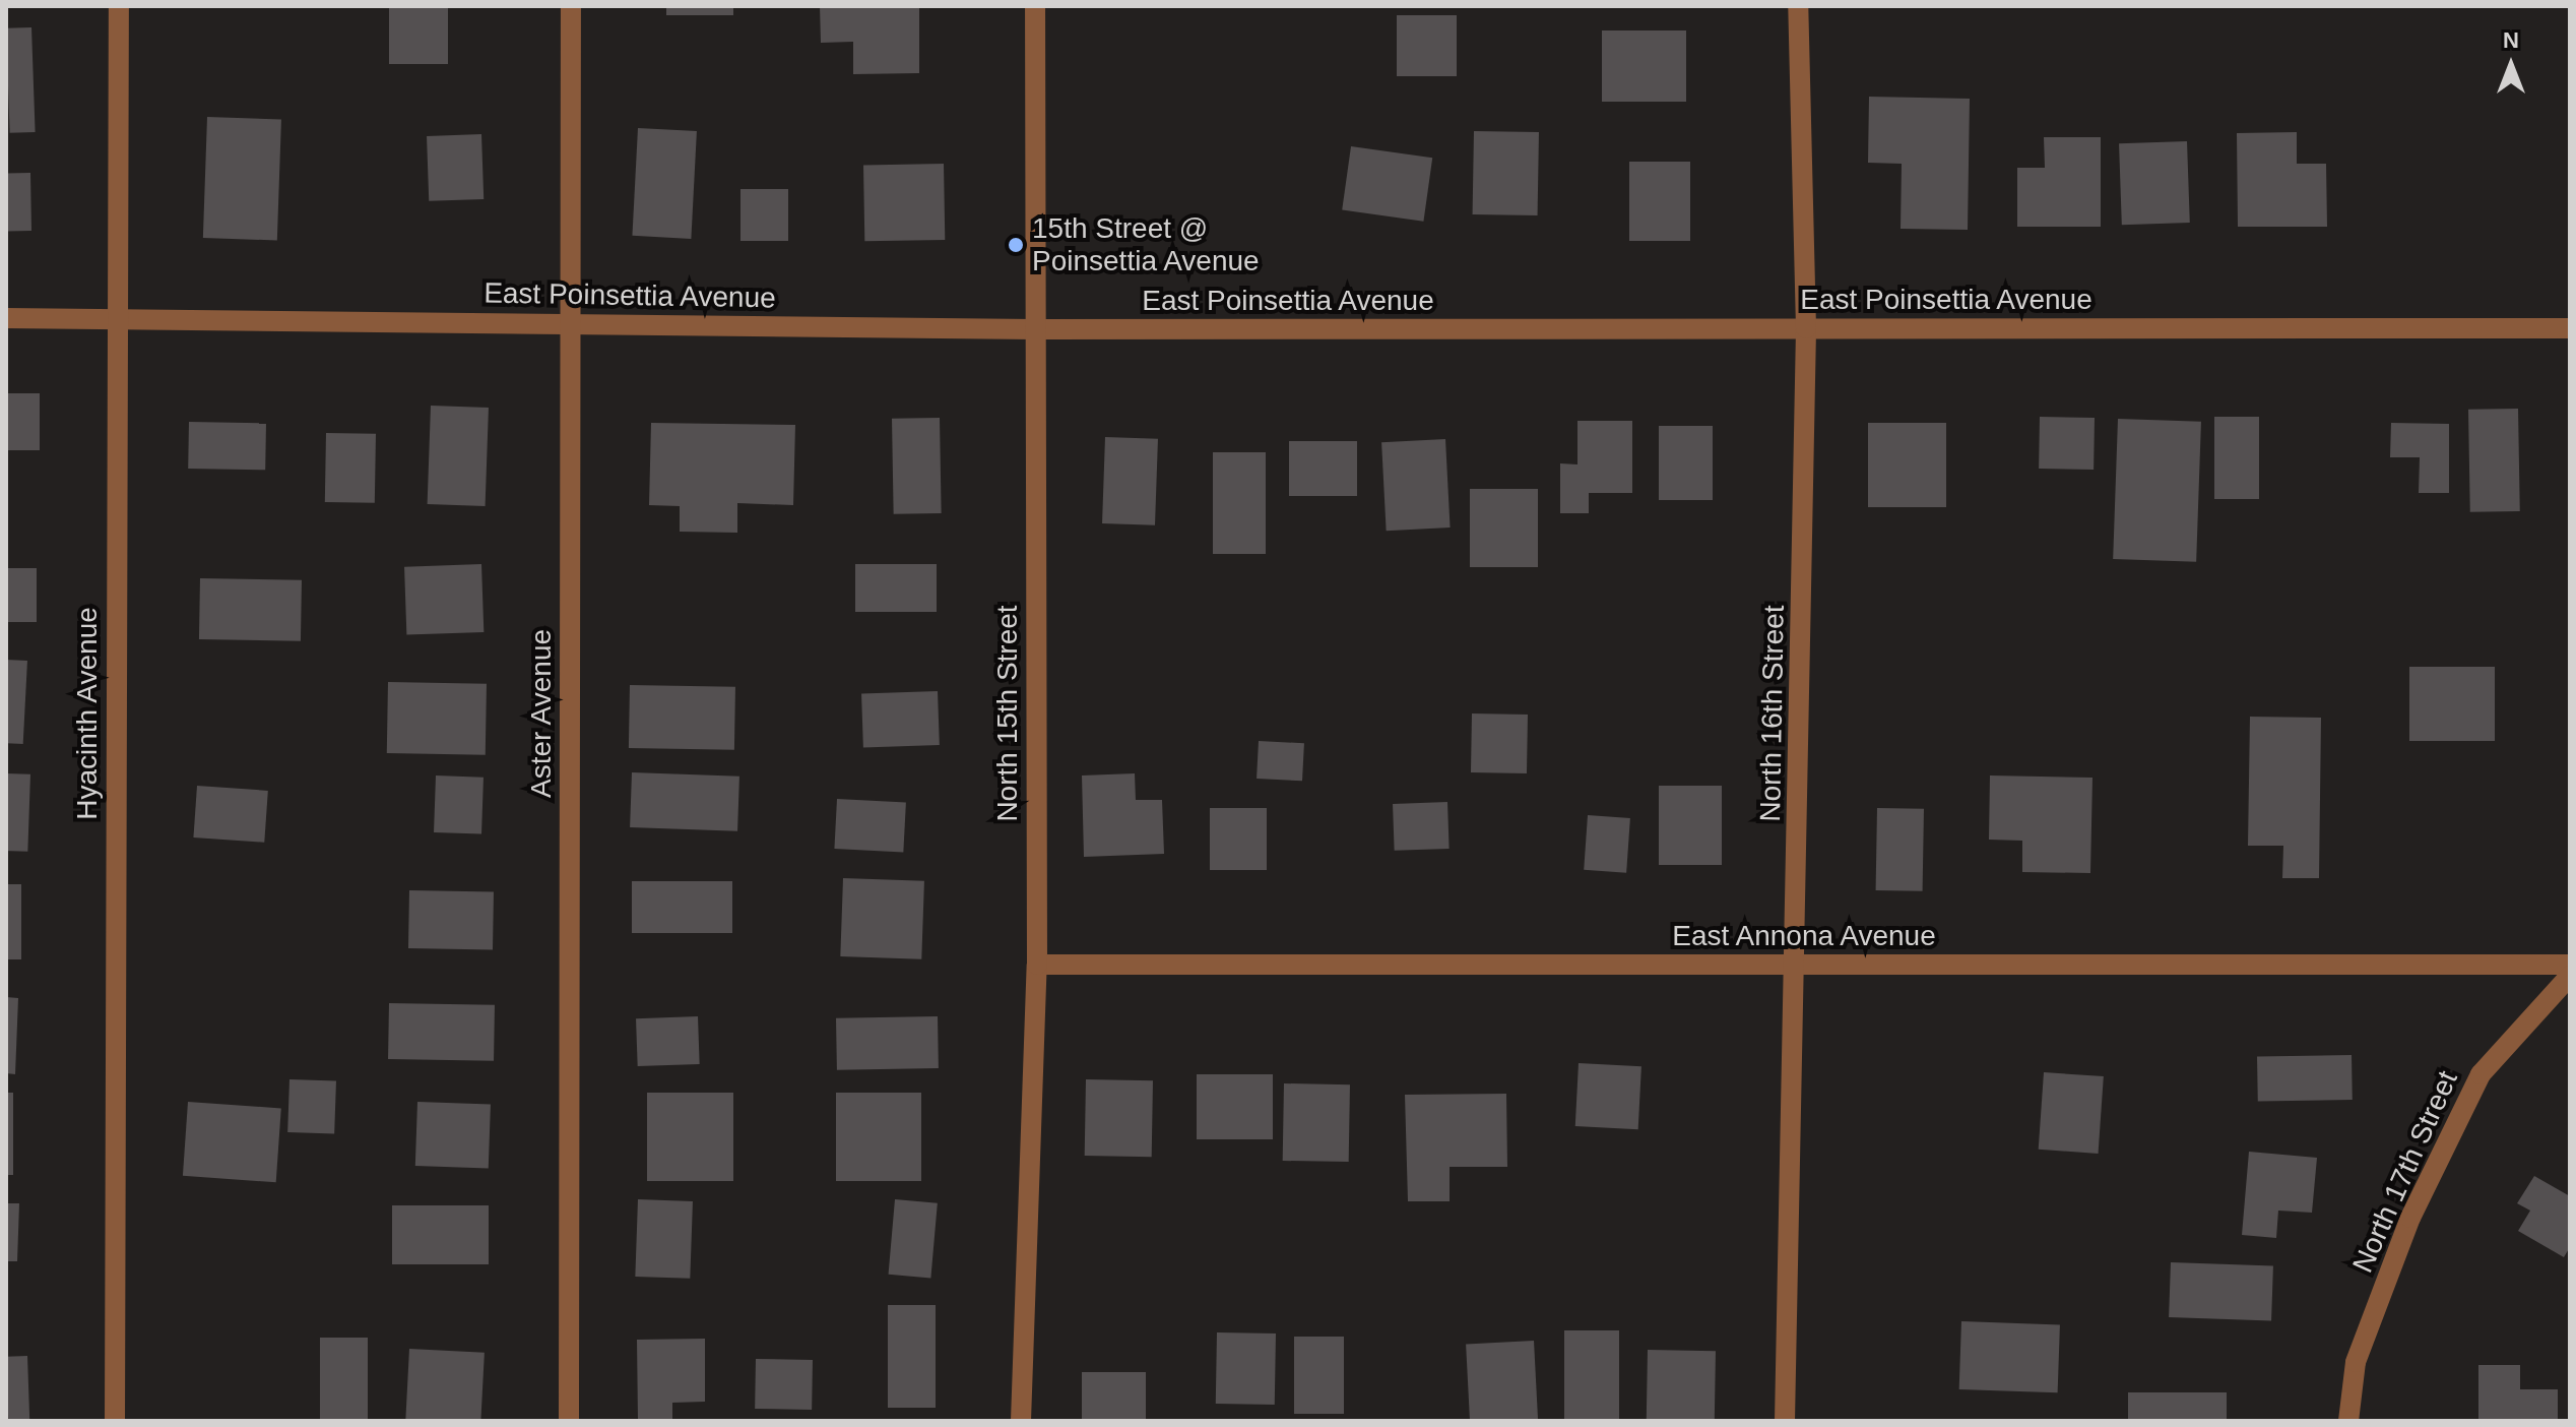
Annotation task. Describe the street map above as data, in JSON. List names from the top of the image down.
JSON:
{
  "streets": {
    "street": [
      "East Poinsettia Avenue",
      "Hyacinth Avenue",
      "Aster Avenue",
      "North 15th Street",
      "North 16th Street",
      "East Annona Avenue",
      "North 17th Street"
    ]
  },
  "crossings": [
    ["East Poinsettia Avenue", "Hyacinth Avenue"],
    ["East Poinsettia Avenue", "Aster Avenue"],
    ["East Poinsettia Avenue", "North 15th Street"],
    ["East Poinsettia Avenue", "North 16th Street"],
    ["North 15th Street", "East Annona Avenue"],
    ["North 16th Street", "East Annona Avenue"]
  ],
  "places": ["15th Street @ Poinsettia Avenue"],
  "north": "top"
}
